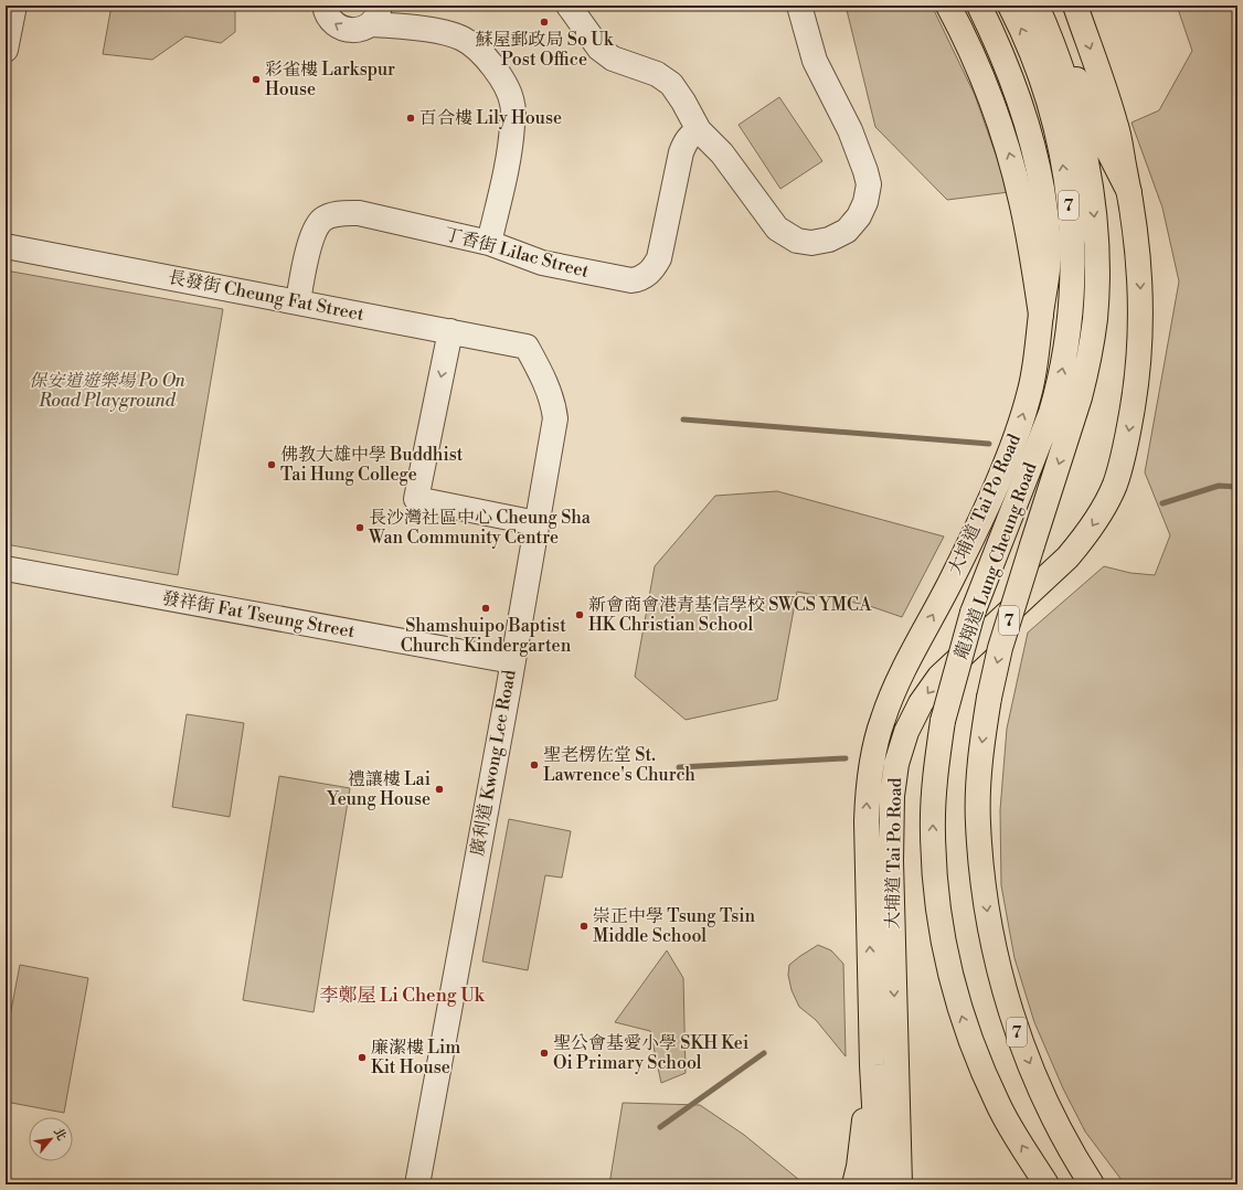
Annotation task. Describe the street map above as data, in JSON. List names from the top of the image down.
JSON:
{
  "streets": {
    "main road": ["7", "大埔道 Tai Po Road", "龍翔道 Lung Cheung Road"],
    "street": [
      "丁香街 Lilac Street",
      "長發街 Cheung Fat Street",
      "發祥街 Fat Tseung Street",
      "廣利道 Kwong Lee Road"
    ]
  },
  "crossings": [
    ["丁香街 Lilac Street", "長發街 Cheung Fat Street"],
    ["長發街 Cheung Fat Street", "廣利道 Kwong Lee Road"],
    ["發祥街 Fat Tseung Street", "廣利道 Kwong Lee Road"]
  ],
  "districts": ["李鄭屋 Li Cheng Uk"],
  "parks": ["保安道遊樂場 Po On Road Playground"],
  "places": [
    "蘇屋郵政局 So Uk Post Office",
    "彩雀樓 Larkspur House",
    "百合樓 Lily House",
    "佛教大雄中學 Buddhist Tai Hung College",
    "長沙灣社區中心 Cheung Sha Wan Community Centre",
    "Shamshuipo Baptist Church Kindergarten",
    "新會商會港青基信學校 SWCS YMCA HK Christian School",
    "聖老楞佐堂 St. Lawrence's Church",
    "禮讓樓 Lai Yeung House",
    "崇正中學 Tsung Tsin Middle School",
    "聖公會基愛小學 SKH Kei Oi Primary School",
    "廉潔樓 Lim Kit House"
  ],
  "north": "top right"
}
